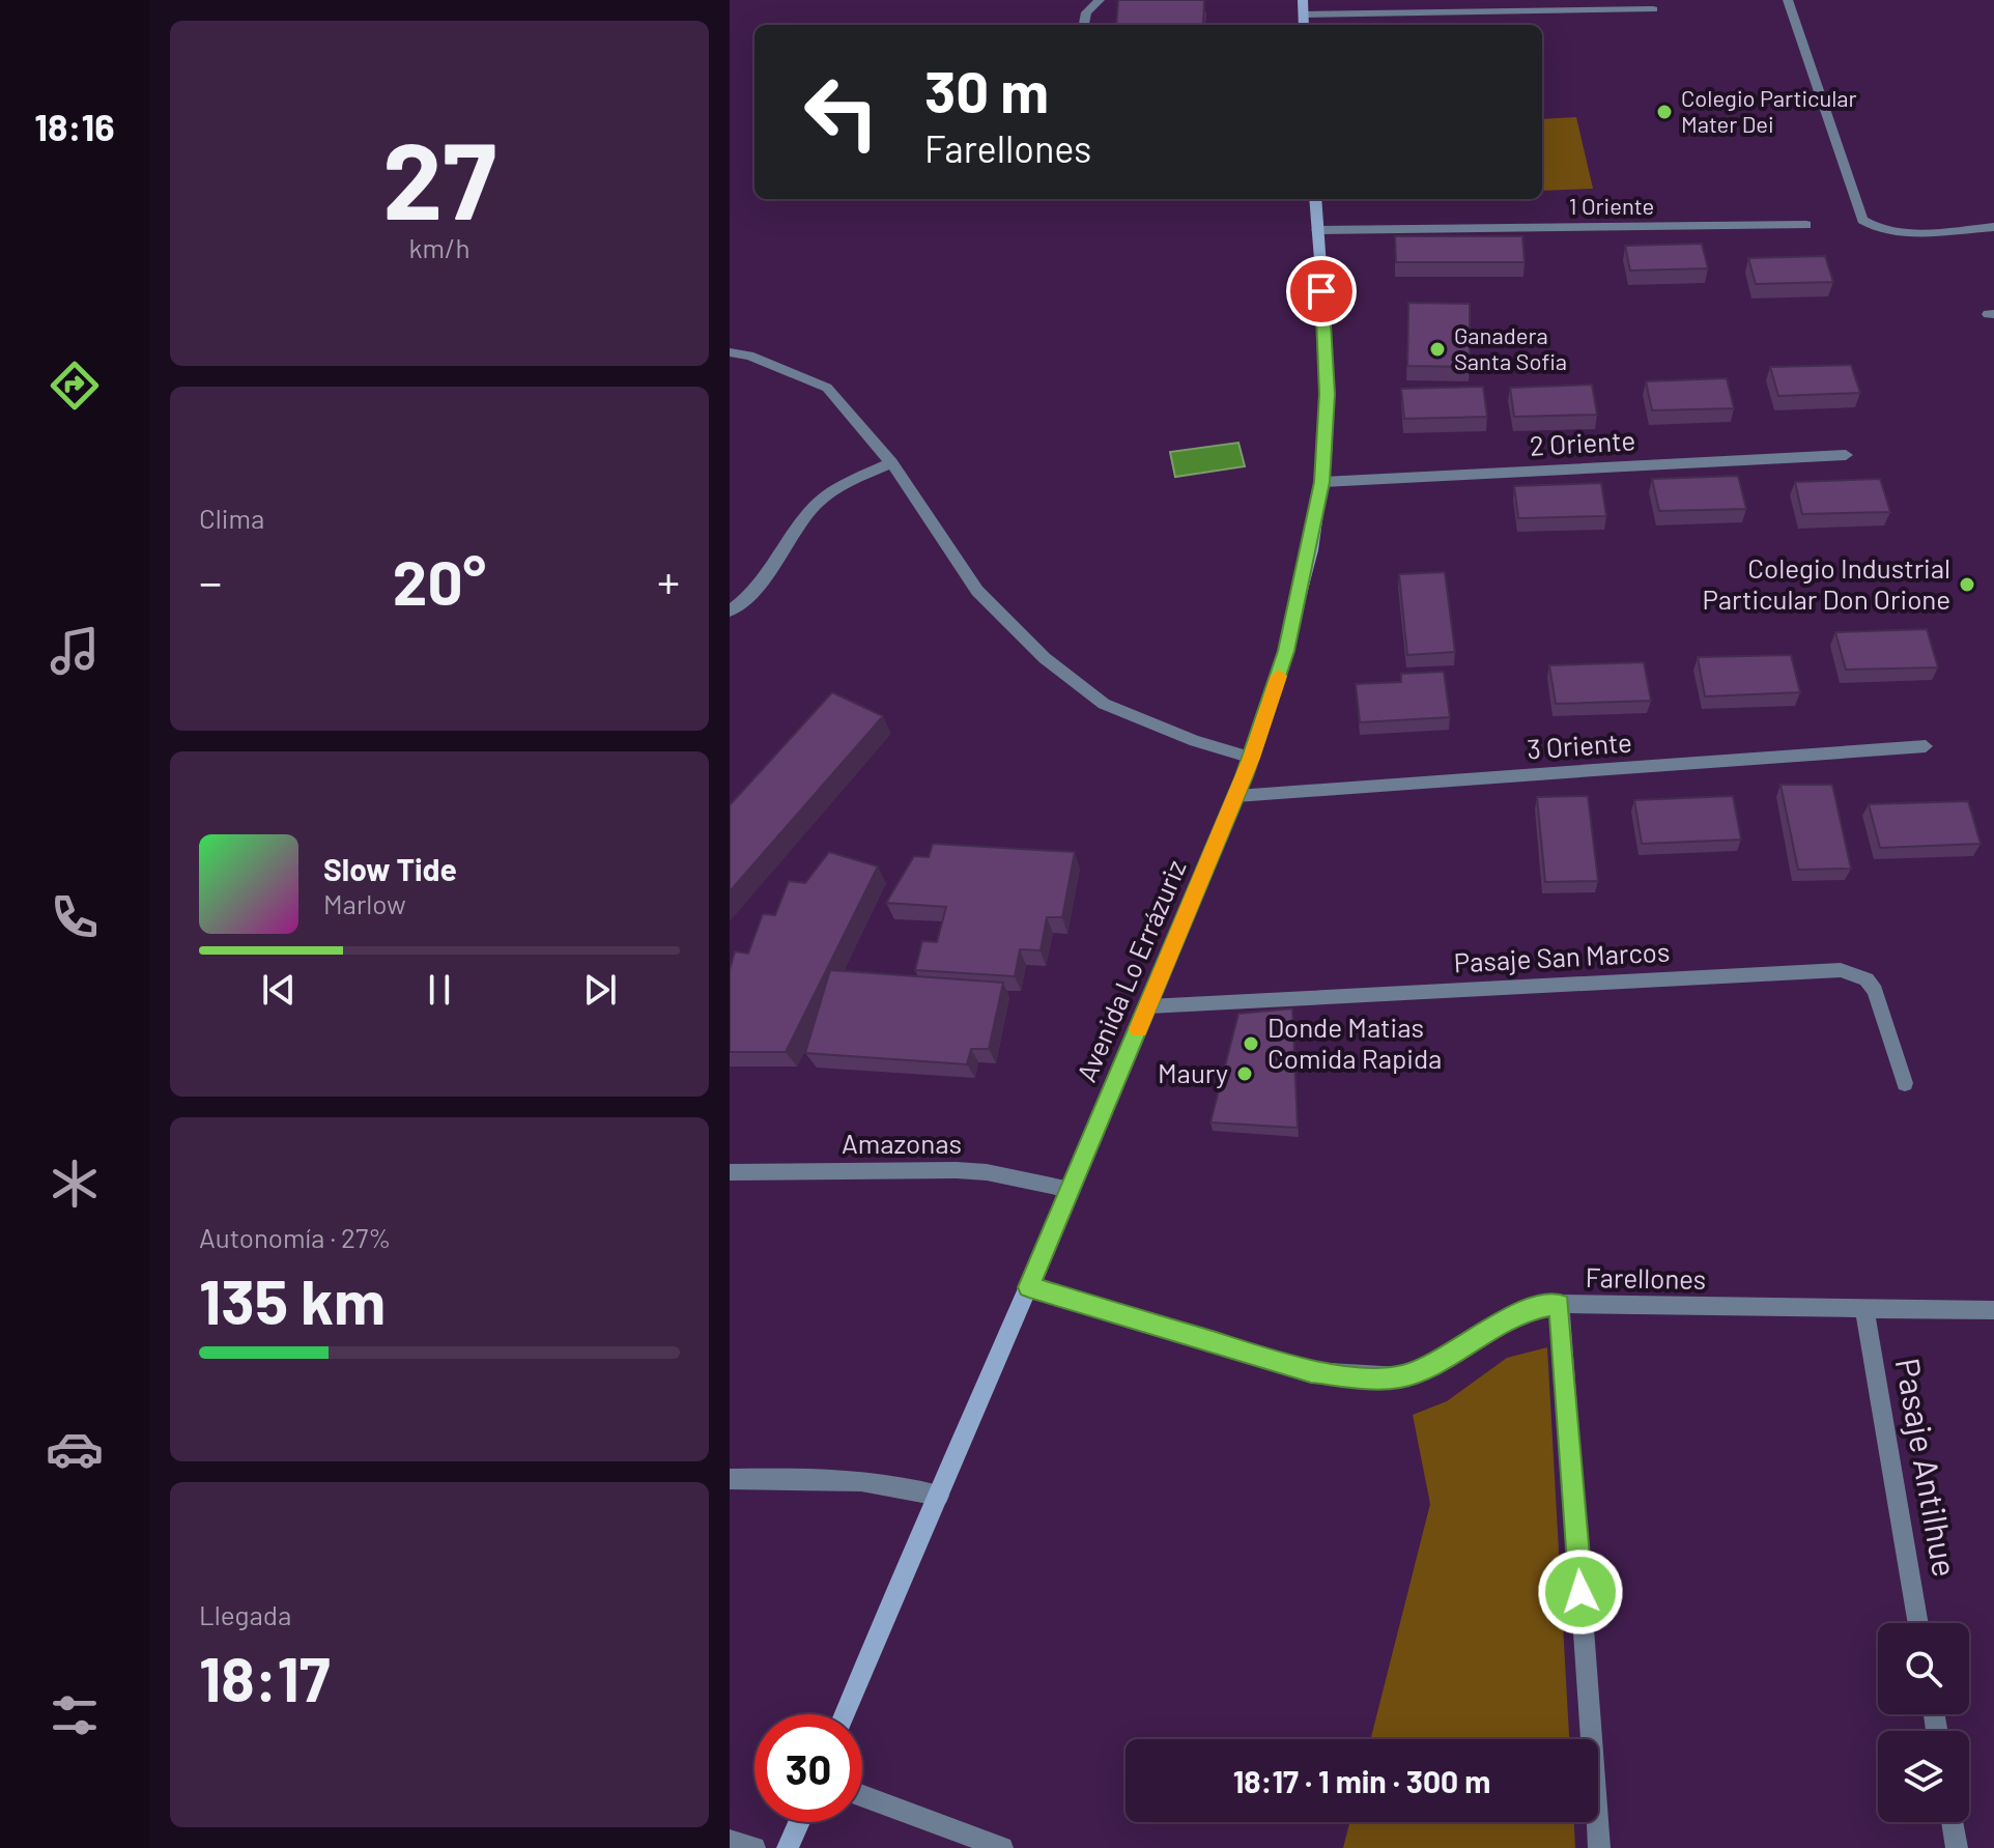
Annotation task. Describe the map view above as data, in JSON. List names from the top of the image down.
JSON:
{
  "streets": {
    "main road": ["Avenida Lo Errázuriz"],
    "street": [
      "1 Oriente",
      "2 Oriente",
      "3 Oriente",
      "Pasaje San Marcos",
      "Amazonas",
      "Farellones",
      "Pasaje Antilhue"
    ]
  },
  "crossings": [
    ["1 Oriente", "Avenida Lo Errázuriz"],
    ["2 Oriente", "Avenida Lo Errázuriz"],
    ["3 Oriente", "Avenida Lo Errázuriz"],
    ["Pasaje San Marcos", "Avenida Lo Errázuriz"],
    ["Avenida Lo Errázuriz", "Amazonas"],
    ["Avenida Lo Errázuriz", "Farellones"],
    ["Farellones", "Pasaje Antilhue"]
  ],
  "places": [
    "Colegio Particular Mater Dei",
    "Ganadera Santa Sofia",
    "Colegio Industrial Particular Don Orione",
    "Donde Matias Comida Rapida",
    "Maury"
  ],
  "page": {
    "tabs": "18:16",
    "tile": [
      ["27", "km/h"],
      "Clima",
      ["Autonomía · 27%", "135 km"],
      ["Llegada", "18:17"]
    ],
    "turn": ["30 m", "Farellones"],
    "heat": ["−", "20°", "+"],
    "song": ["Slow Tide", "Marlow"],
    "limit": "30",
    "trip": "18:17 · 1 min · 300 m"
  }
}
